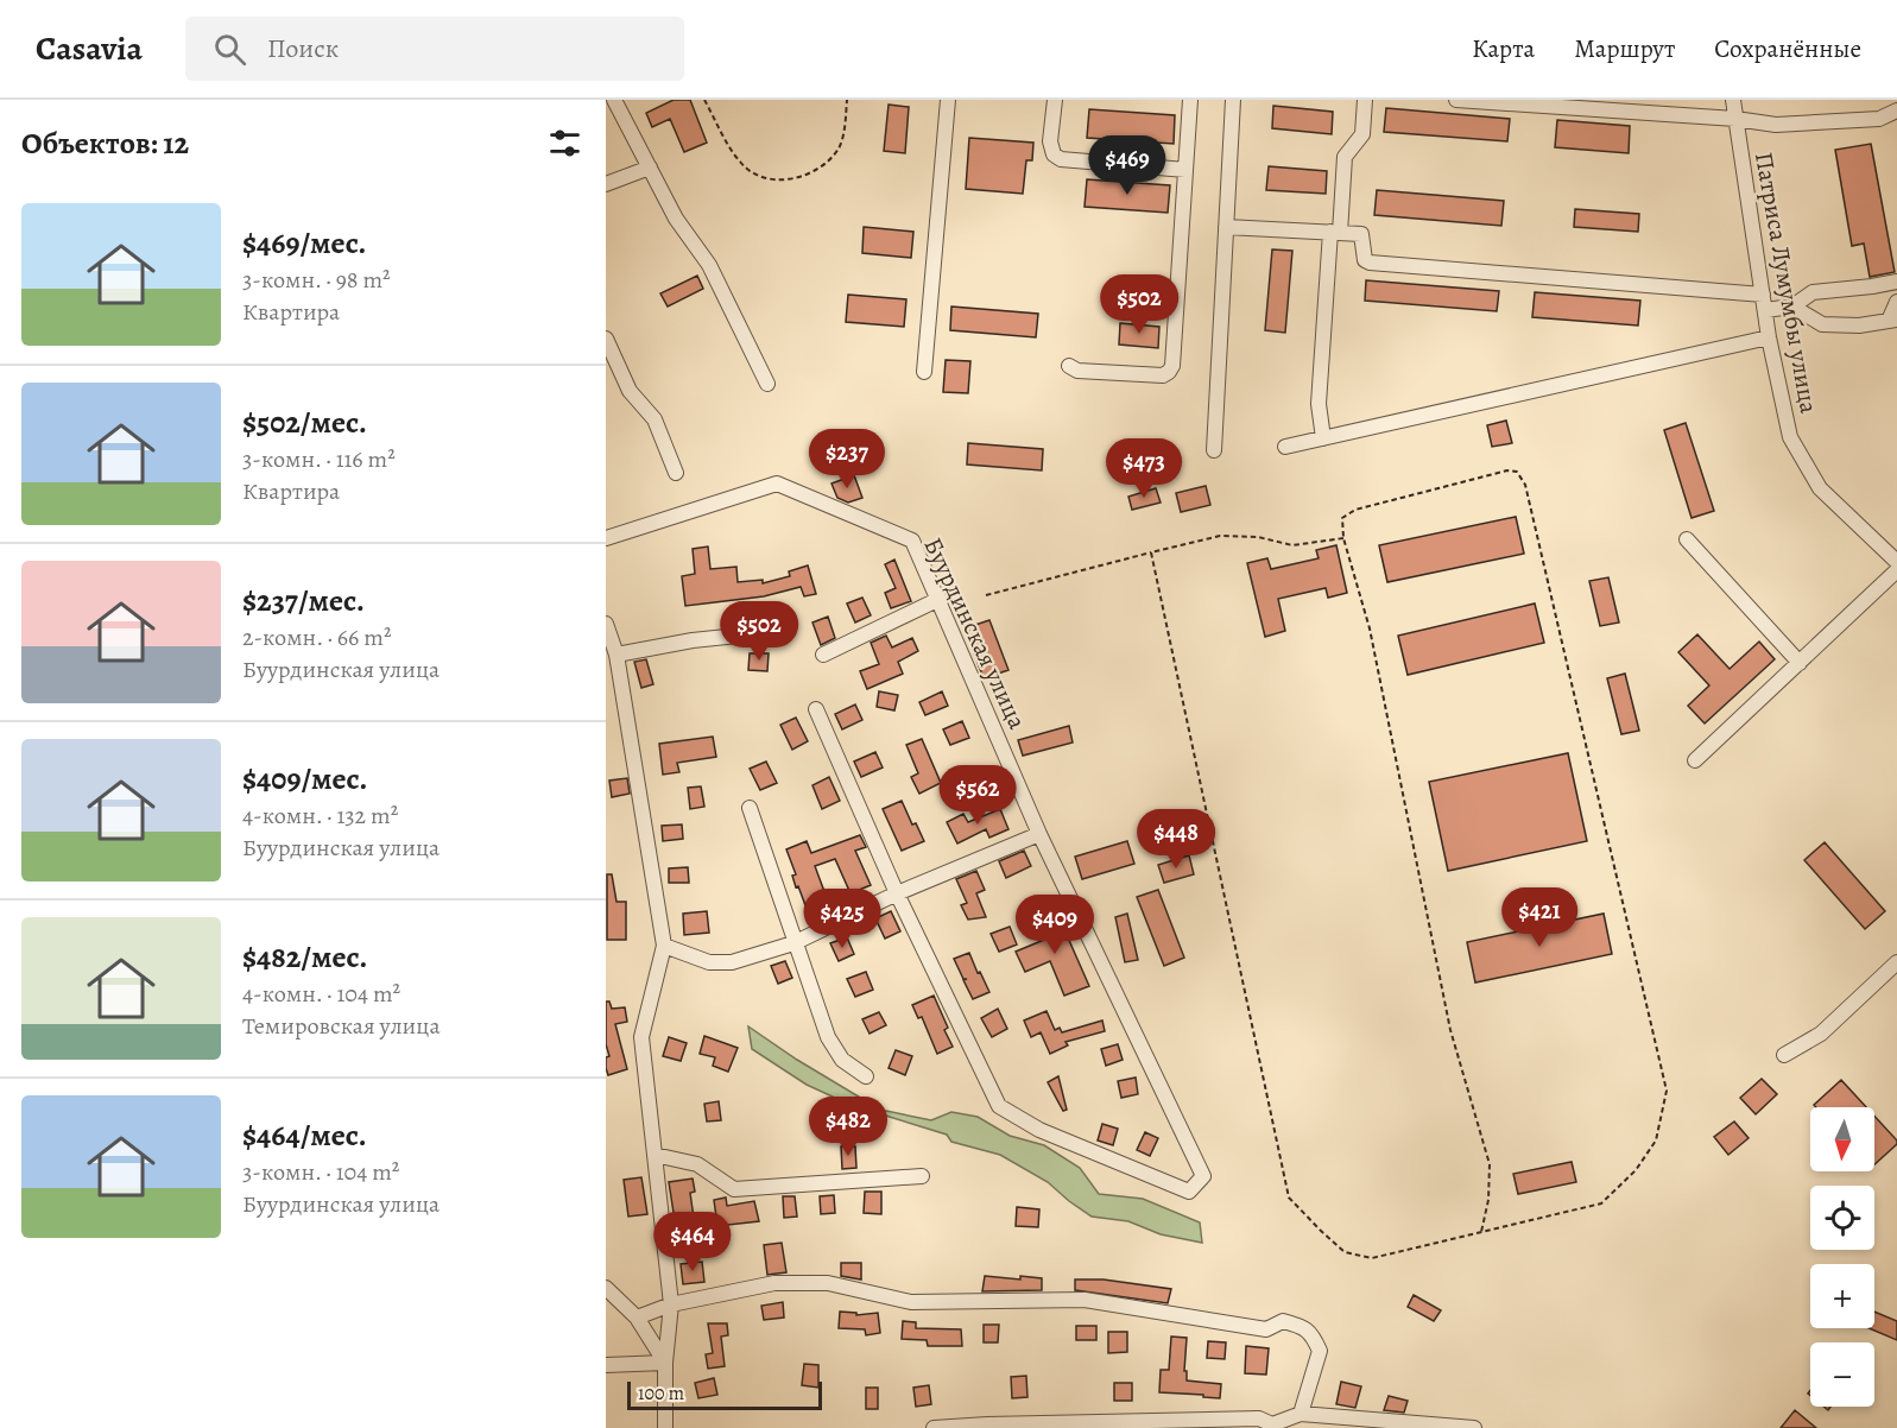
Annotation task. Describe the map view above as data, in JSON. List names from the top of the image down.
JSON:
{
  "streets": {
    "street": ["Патриса Лумумбы улица", "Буурдинская улица"]
  },
  "scale_bar": "100 m",
  "north": "bottom",
  "page": {
    "header": "Casavia",
    "search": "Поиск",
    "nav": ["Карта", "Маршрут", "Сохранённые"],
    "heading": "Объектов: 12",
    "price": [
      "$469",
      "$502",
      "$237",
      "$473",
      "$502",
      "$562",
      "$448",
      "$421",
      "$425",
      "$409",
      "$482",
      "$464"
    ],
    "list": [
      {
        "name": "$469/мес.",
        "note": "3-комн. · 98 m² · Квартира"
      },
      {
        "name": "$502/мес.",
        "note": "3-комн. · 116 m² · Квартира"
      },
      {
        "name": "$237/мес.",
        "note": "2-комн. · 66 m² · Буурдинская улица"
      },
      {
        "name": "$409/мес.",
        "note": "4-комн. · 132 m² · Буурдинская улица"
      },
      {
        "name": "$482/мес.",
        "note": "4-комн. · 104 m² · Темировская улица"
      },
      {
        "name": "$464/мес.",
        "note": "3-комн. · 104 m² · Буурдинская улица"
      }
    ],
    "map_buttons": ["+", "−"],
    "scale": "100 m"
  }
}
